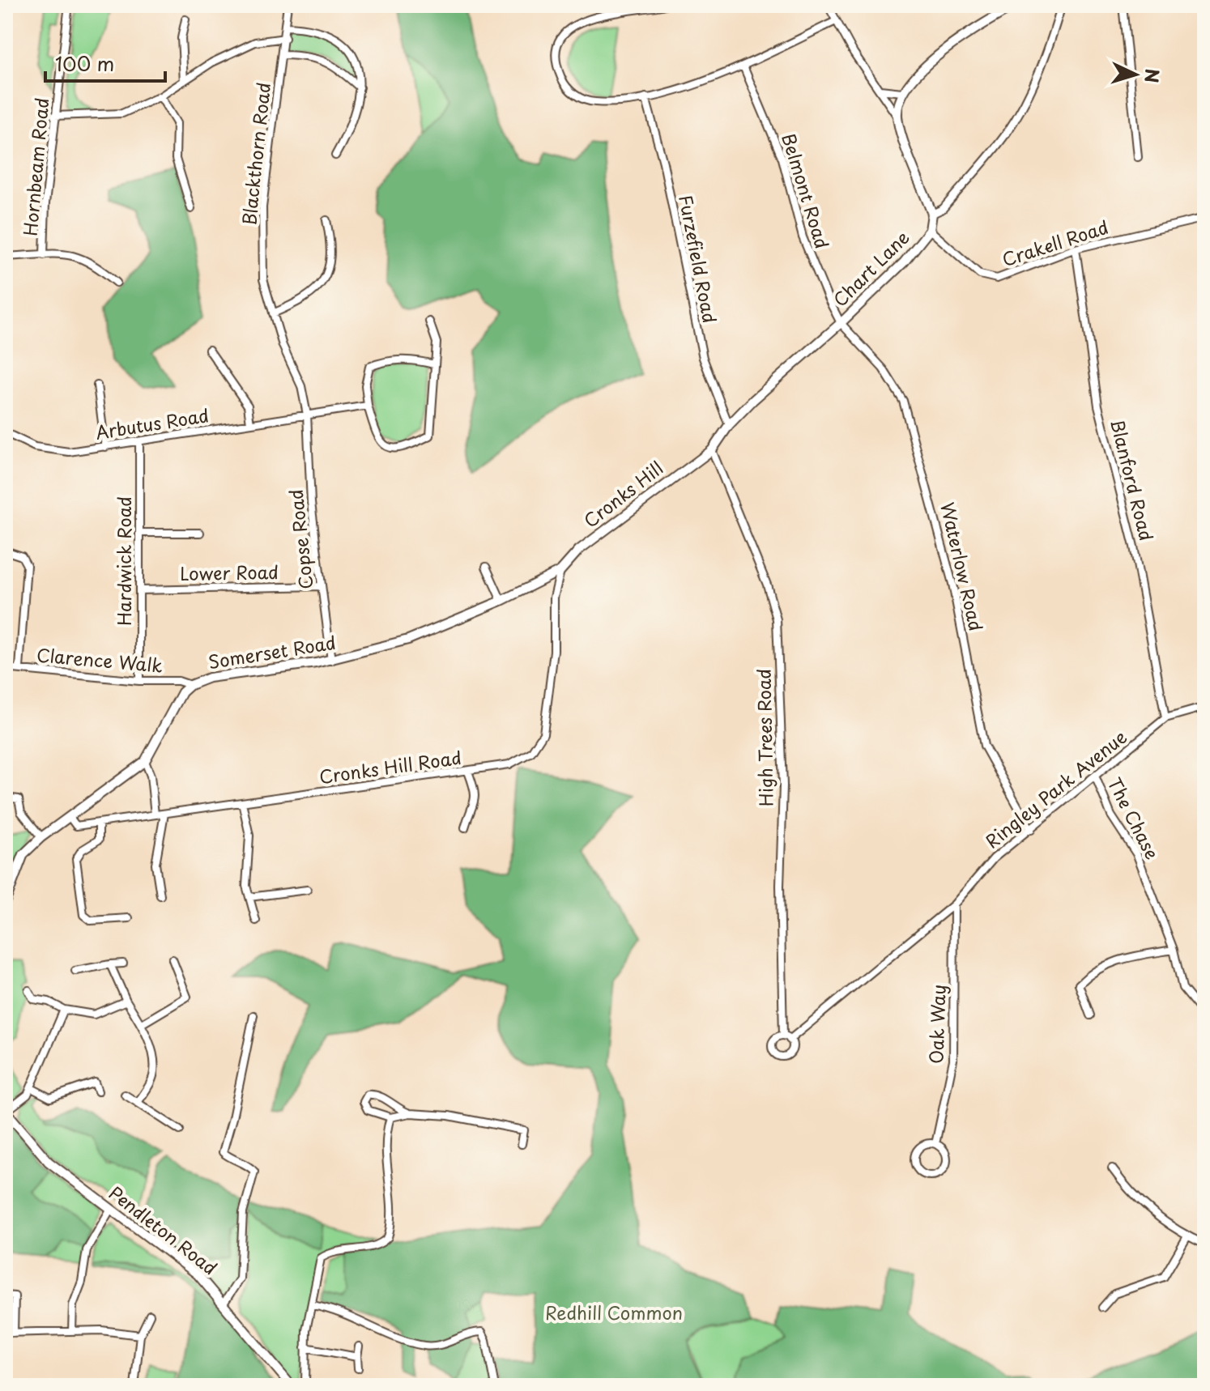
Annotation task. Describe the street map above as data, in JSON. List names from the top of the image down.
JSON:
{
  "streets": {
    "street": [
      "Blackthorn Road",
      "Hornbeam Road",
      "Belmont Road",
      "Crakell Road",
      "Furzefield Road",
      "Chart Lane",
      "Arbutus Road",
      "Blanford Road",
      "Cronks Hill",
      "Copse Road",
      "Hardwick Road",
      "Waterlow Road",
      "Lower Road",
      "Somerset Road",
      "Clarence Walk",
      "High Trees Road",
      "Cronks Hill Road",
      "Ringley Park Avenue",
      "The Chase",
      "Oak Way",
      "Pendleton Road"
    ]
  },
  "crossings": [
    ["Blackthorn Road", "Arbutus Road"],
    ["Blackthorn Road", "Copse Road"],
    ["Belmont Road", "Chart Lane"],
    ["Belmont Road", "Waterlow Road"],
    ["Crakell Road", "Chart Lane"],
    ["Crakell Road", "Blanford Road"],
    ["Furzefield Road", "Chart Lane"],
    ["Chart Lane", "Cronks Hill"],
    ["Chart Lane", "Waterlow Road"],
    ["Chart Lane", "High Trees Road"],
    ["Arbutus Road", "Copse Road"],
    ["Arbutus Road", "Hardwick Road"],
    ["Blanford Road", "Ringley Park Avenue"],
    ["Cronks Hill", "Somerset Road"],
    ["Cronks Hill", "High Trees Road"],
    ["Cronks Hill", "Cronks Hill Road"],
    ["Copse Road", "Lower Road"],
    ["Copse Road", "Somerset Road"],
    ["Hardwick Road", "Lower Road"],
    ["Hardwick Road", "Clarence Walk"],
    ["Waterlow Road", "Ringley Park Avenue"],
    ["Somerset Road", "Clarence Walk"],
    ["Somerset Road", "Cronks Hill Road"],
    ["High Trees Road", "Ringley Park Avenue"],
    ["Ringley Park Avenue", "The Chase"],
    ["Ringley Park Avenue", "Oak Way"]
  ],
  "parks": ["Redhill Common"],
  "scale_bar": "100 m",
  "north": "right"
}
